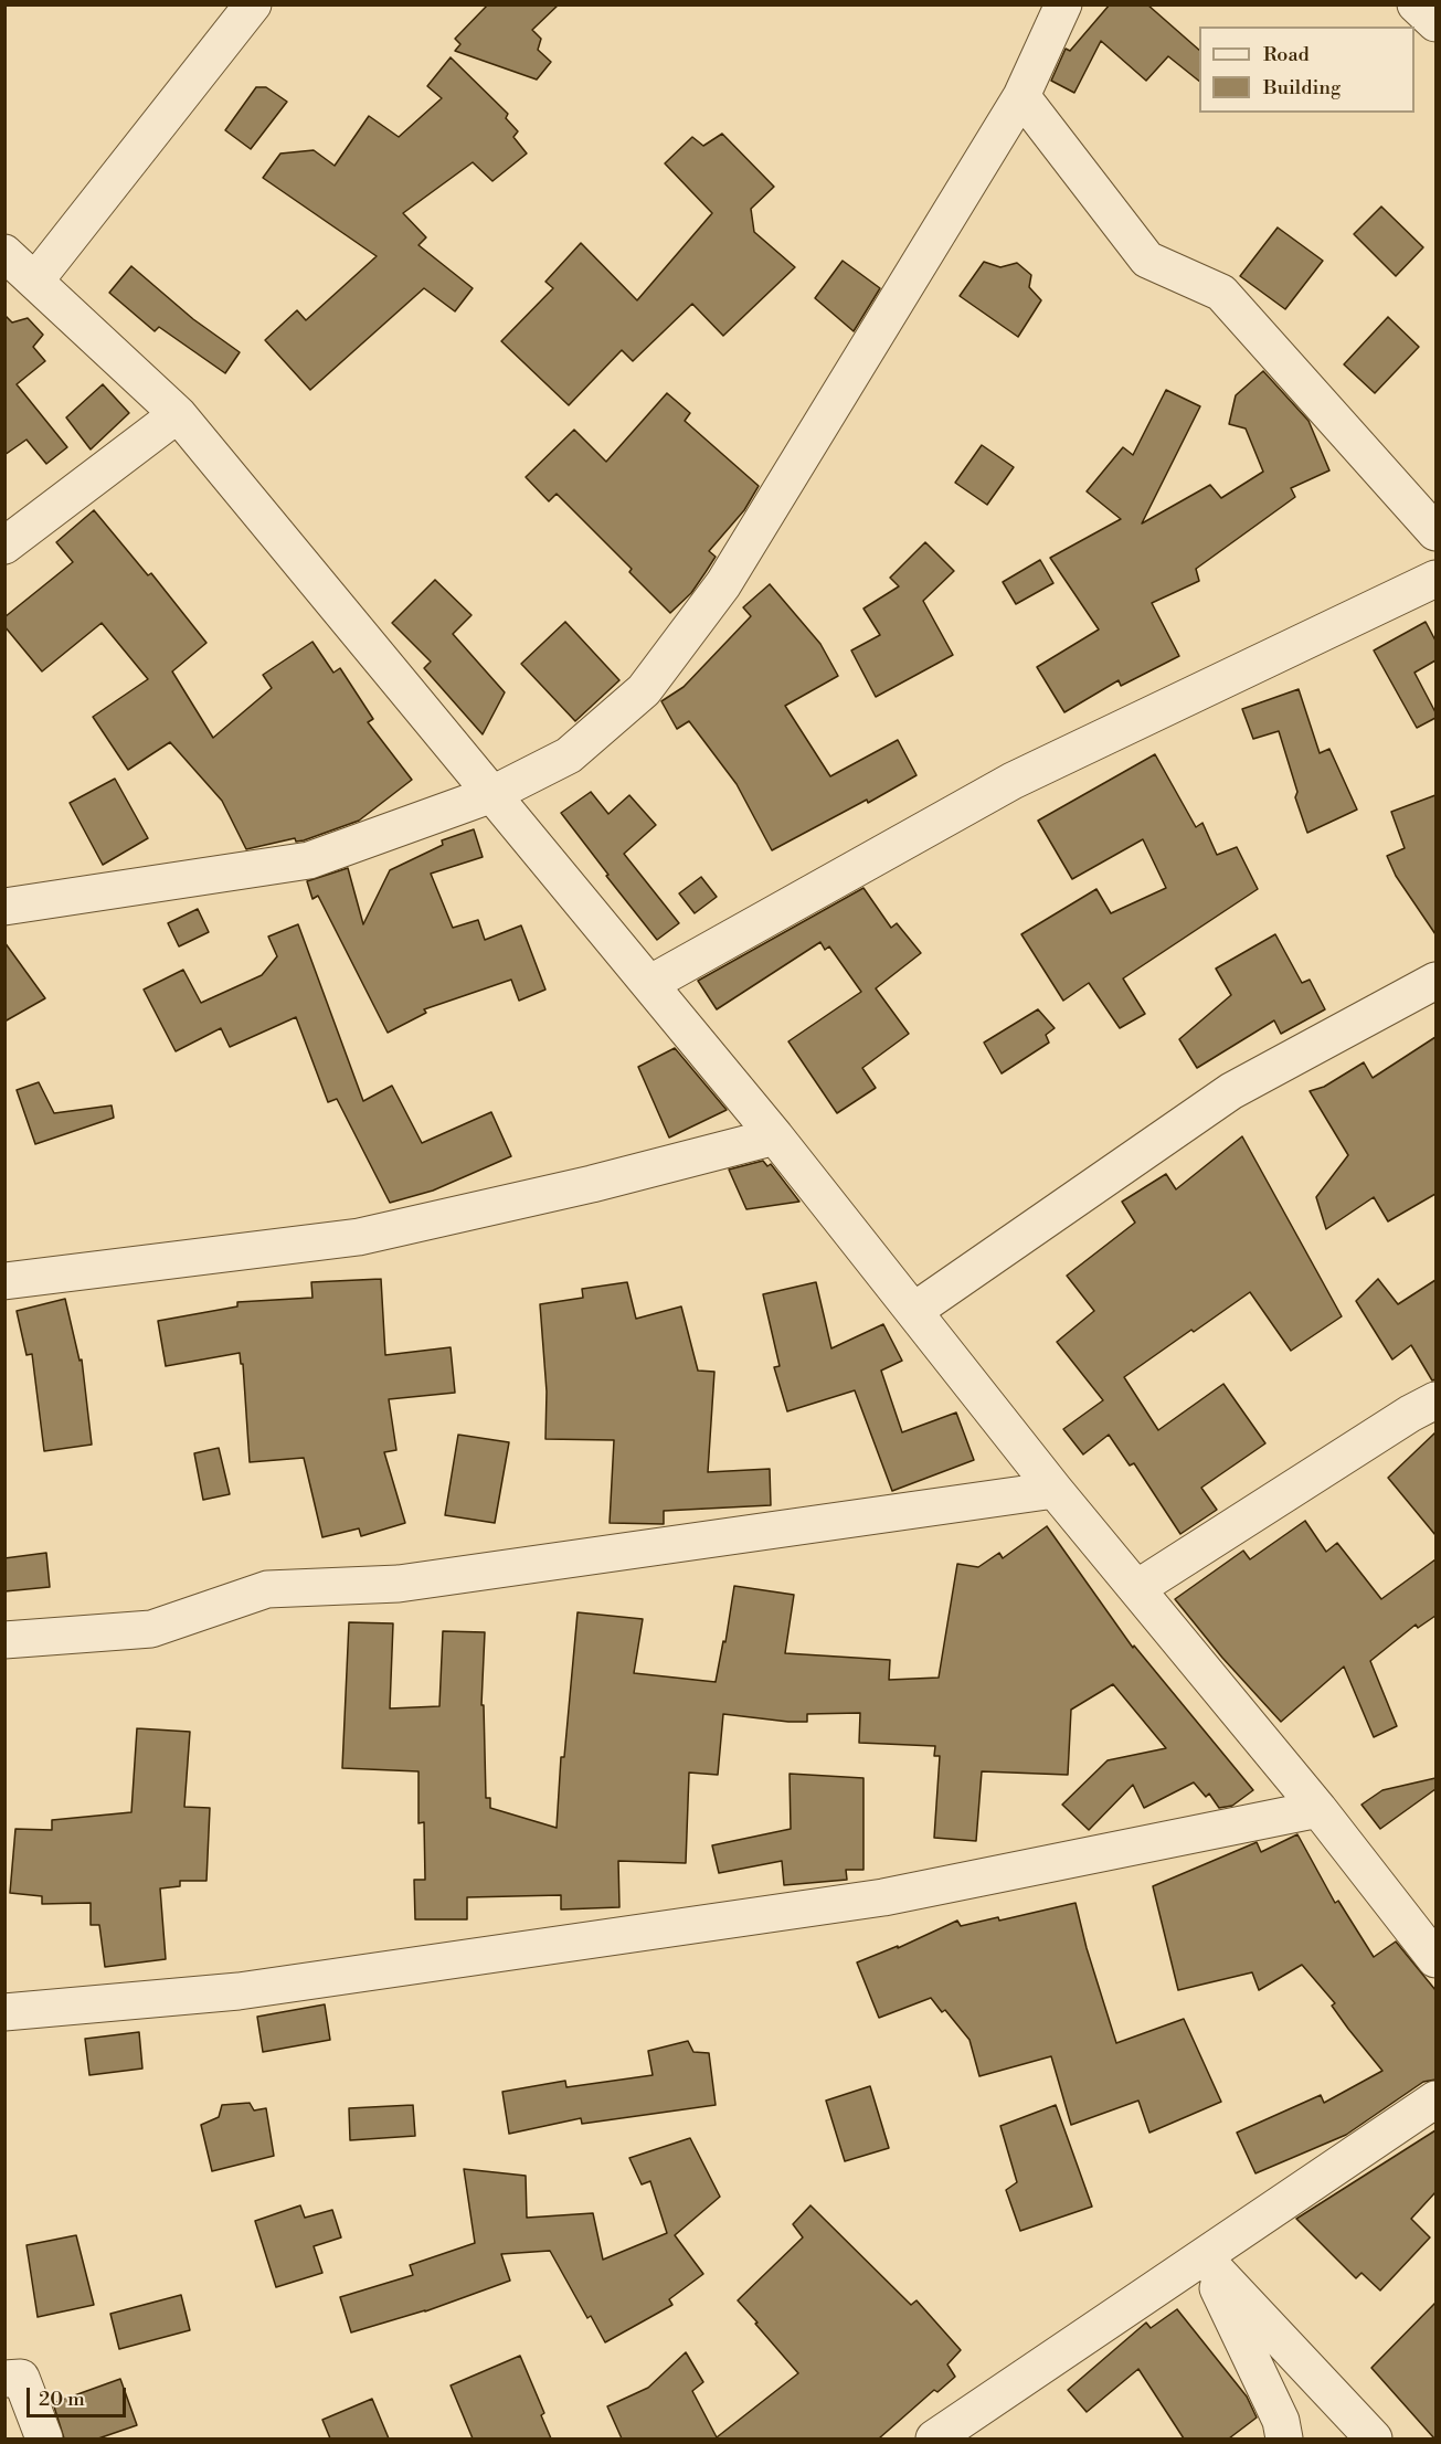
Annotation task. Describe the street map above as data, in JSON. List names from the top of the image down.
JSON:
{
  "legend": ["Road", "Building"],
  "scale_bar": "20 m"
}
